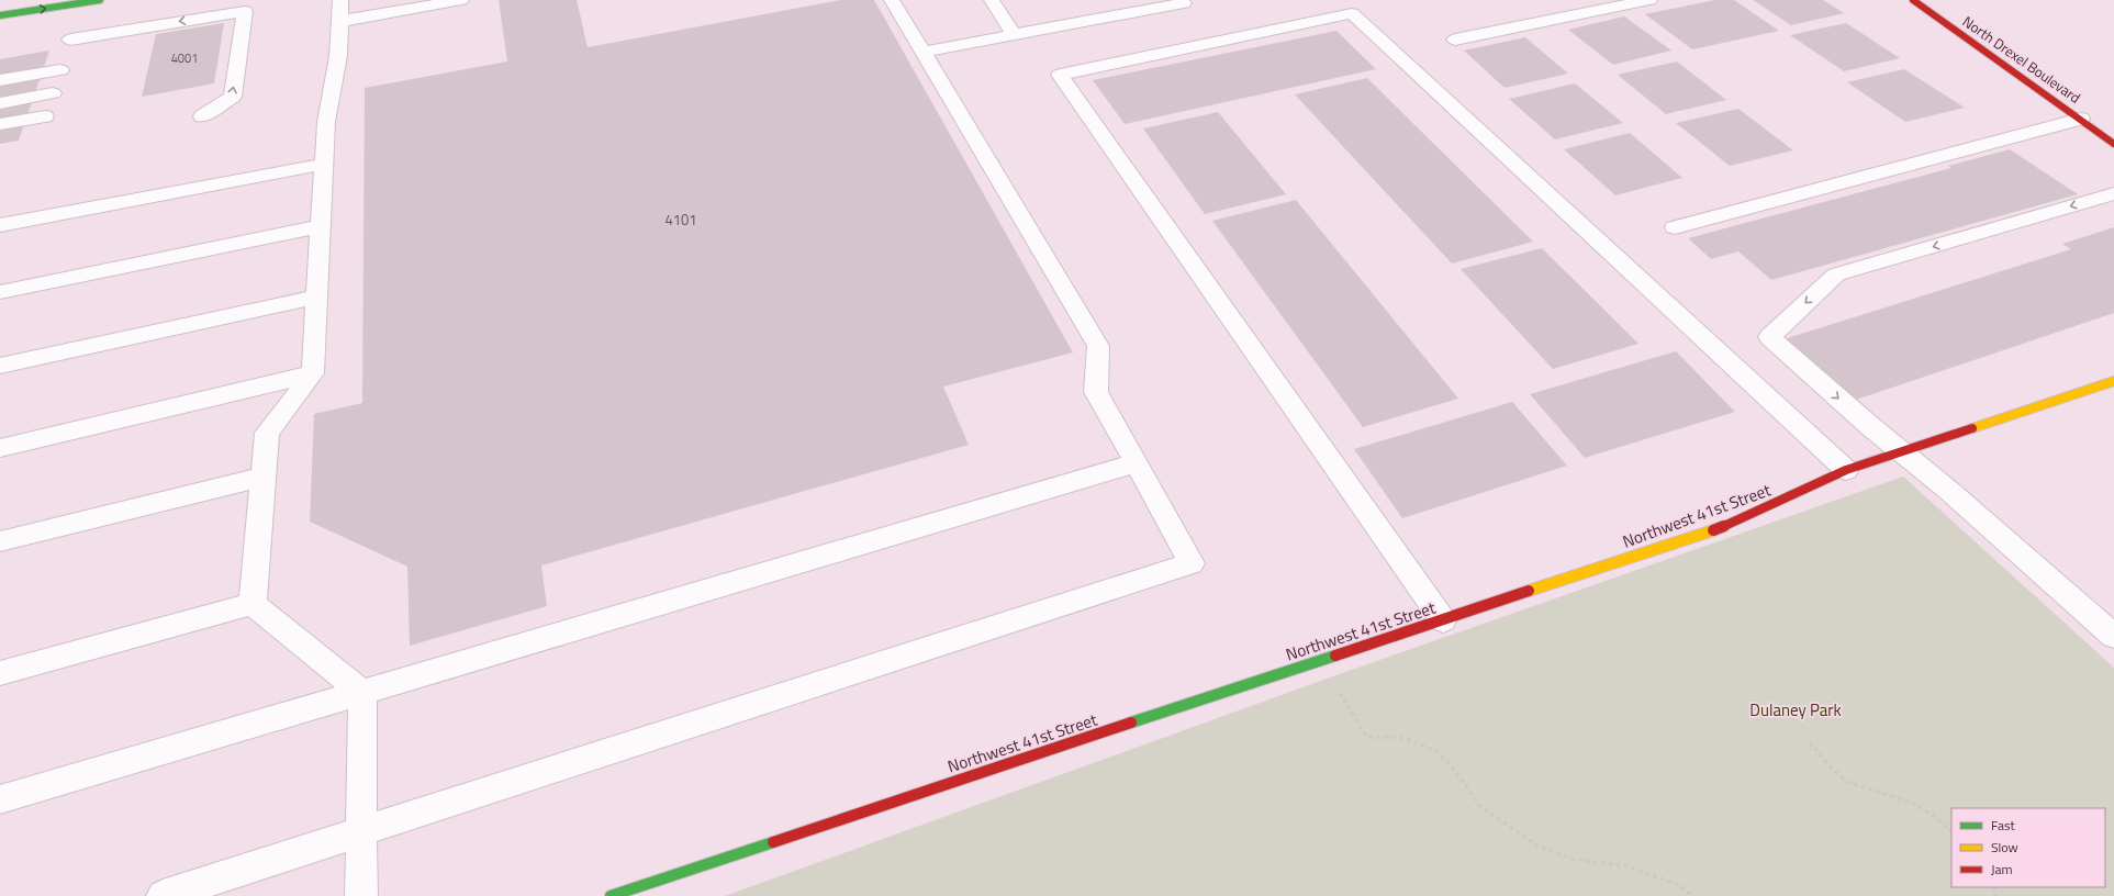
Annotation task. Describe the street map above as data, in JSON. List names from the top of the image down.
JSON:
{
  "streets": {
    "street": ["North Drexel Boulevard", "Northwest 41st Street"]
  },
  "parks": ["Dulaney Park"],
  "house_numbers": ["4001", "4101"],
  "legend": ["Fast", "Slow", "Jam"]
}
